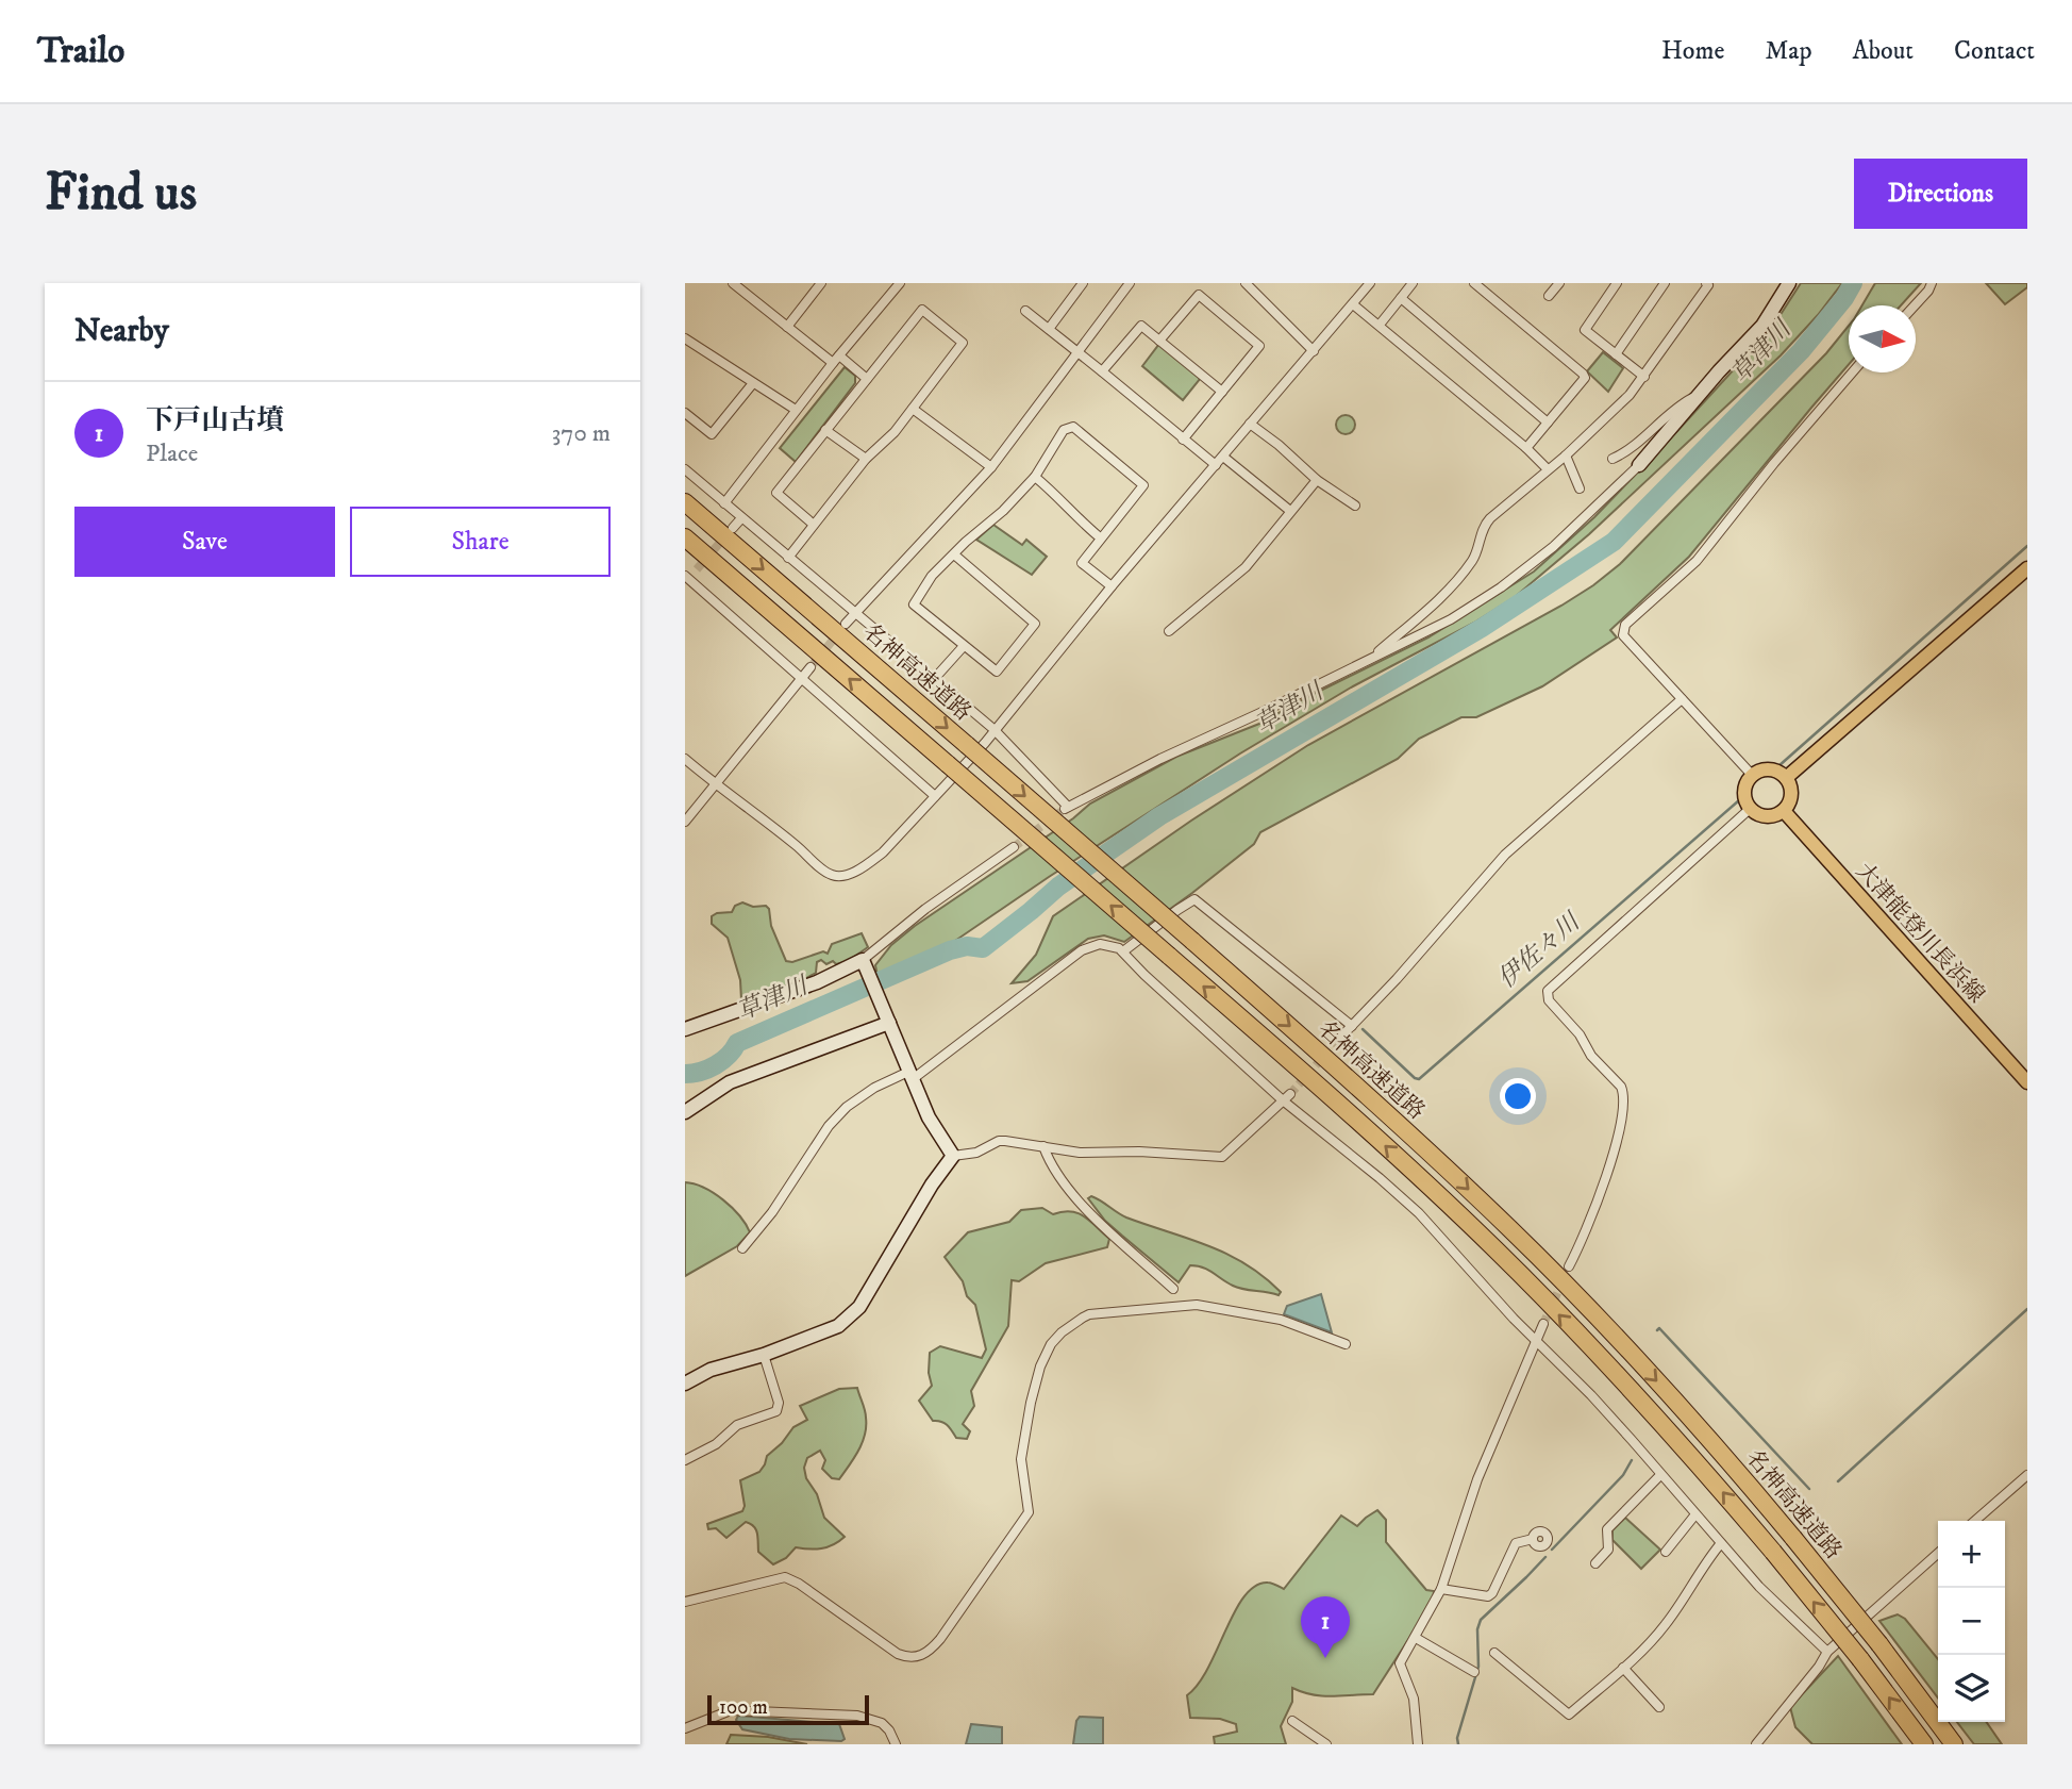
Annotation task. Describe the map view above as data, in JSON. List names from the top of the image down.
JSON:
{
  "streets": {
    "highway": ["名神高速道路"],
    "main road": ["大津能登川長浜線"]
  },
  "water": ["草津川", "伊佐々川"],
  "scale_bar": "100 m",
  "north": "right",
  "page": {
    "header": "Trailo",
    "nav": [
      "Home",
      "Map",
      "About",
      "Contact"
    ],
    "buttons": [
      "Directions",
      ["Save", "Share"]
    ],
    "title": "Find us",
    "heading": "Nearby",
    "list": [
      {
        "mark": "1",
        "name": "下戸山古墳",
        "note": "Place",
        "value": "370 m"
      }
    ],
    "map_buttons": ["+", "−"],
    "pins": "1",
    "scale": "100 m"
  }
}
